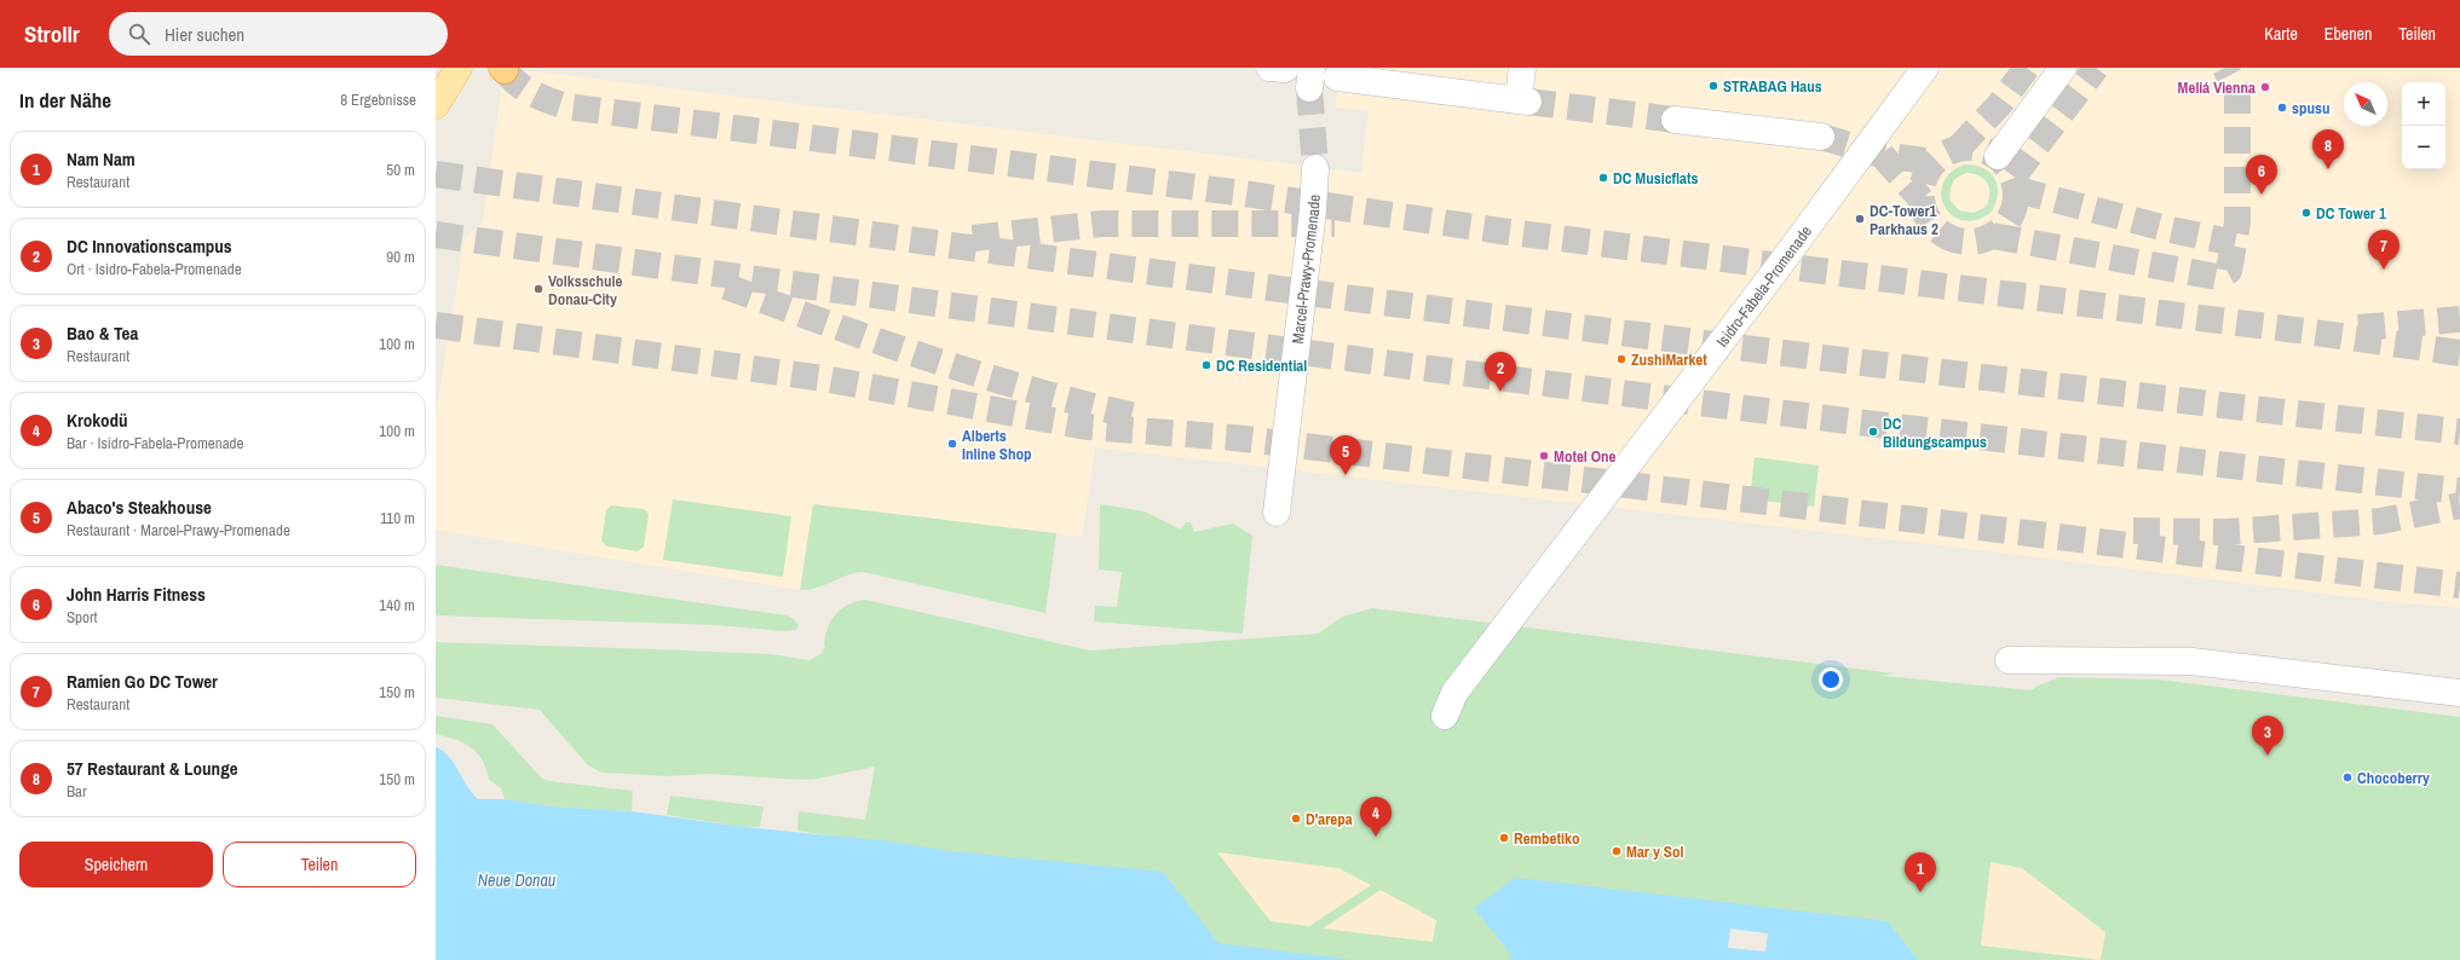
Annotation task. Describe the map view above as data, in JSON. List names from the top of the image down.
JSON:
{
  "streets": {
    "street": ["Marcel-Prawy-Promenade", "Isidro-Fabela-Promenade"]
  },
  "water": ["Neue Donau"],
  "places": [
    "STRABAG Haus",
    "Meliá Vienna",
    "spusu",
    "DC Musicflats",
    "DC Tower 1",
    "DC-Tower1 Parkhaus 2",
    "Volksschule Donau-City",
    "ZushiMarket",
    "DC Residential",
    "DC Bildungscampus",
    "Alberts Inline Shop",
    "Motel One",
    "Chocoberry",
    "D'arepa",
    "Rembetiko",
    "Mar y Sol"
  ],
  "north": "top left",
  "page": {
    "header": "Strollr",
    "search": "Hier suchen",
    "nav": ["Karte", "Ebenen", "Teilen"],
    "heading": ["In der Nähe", "8 Ergebnisse"],
    "map_buttons": ["+", "−"],
    "pins": [
      "8",
      "6",
      "7",
      "2",
      "5",
      "3",
      "4",
      "1"
    ],
    "list": [
      {
        "mark": "1",
        "name": "Nam Nam",
        "note": "Restaurant",
        "value": "50 m"
      },
      {
        "mark": "2",
        "name": "DC Innovationscampus",
        "note": "Ort · Isidro-Fabela-Promenade",
        "value": "90 m"
      },
      {
        "mark": "3",
        "name": "Bao & Tea",
        "note": "Restaurant",
        "value": "100 m"
      },
      {
        "mark": "4",
        "name": "Krokodü",
        "note": "Bar · Isidro-Fabela-Promenade",
        "value": "100 m"
      },
      {
        "mark": "5",
        "name": "Abaco's Steakhouse",
        "note": "Restaurant · Marcel-Prawy-Promenade",
        "value": "110 m"
      },
      {
        "mark": "6",
        "name": "John Harris Fitness",
        "note": "Sport",
        "value": "140 m"
      },
      {
        "mark": "7",
        "name": "Ramien Go DC Tower",
        "note": "Restaurant",
        "value": "150 m"
      },
      {
        "mark": "8",
        "name": "57 Restaurant & Lounge",
        "note": "Bar",
        "value": "150 m"
      }
    ],
    "buttons": ["Speichern", "Teilen"]
  }
}
